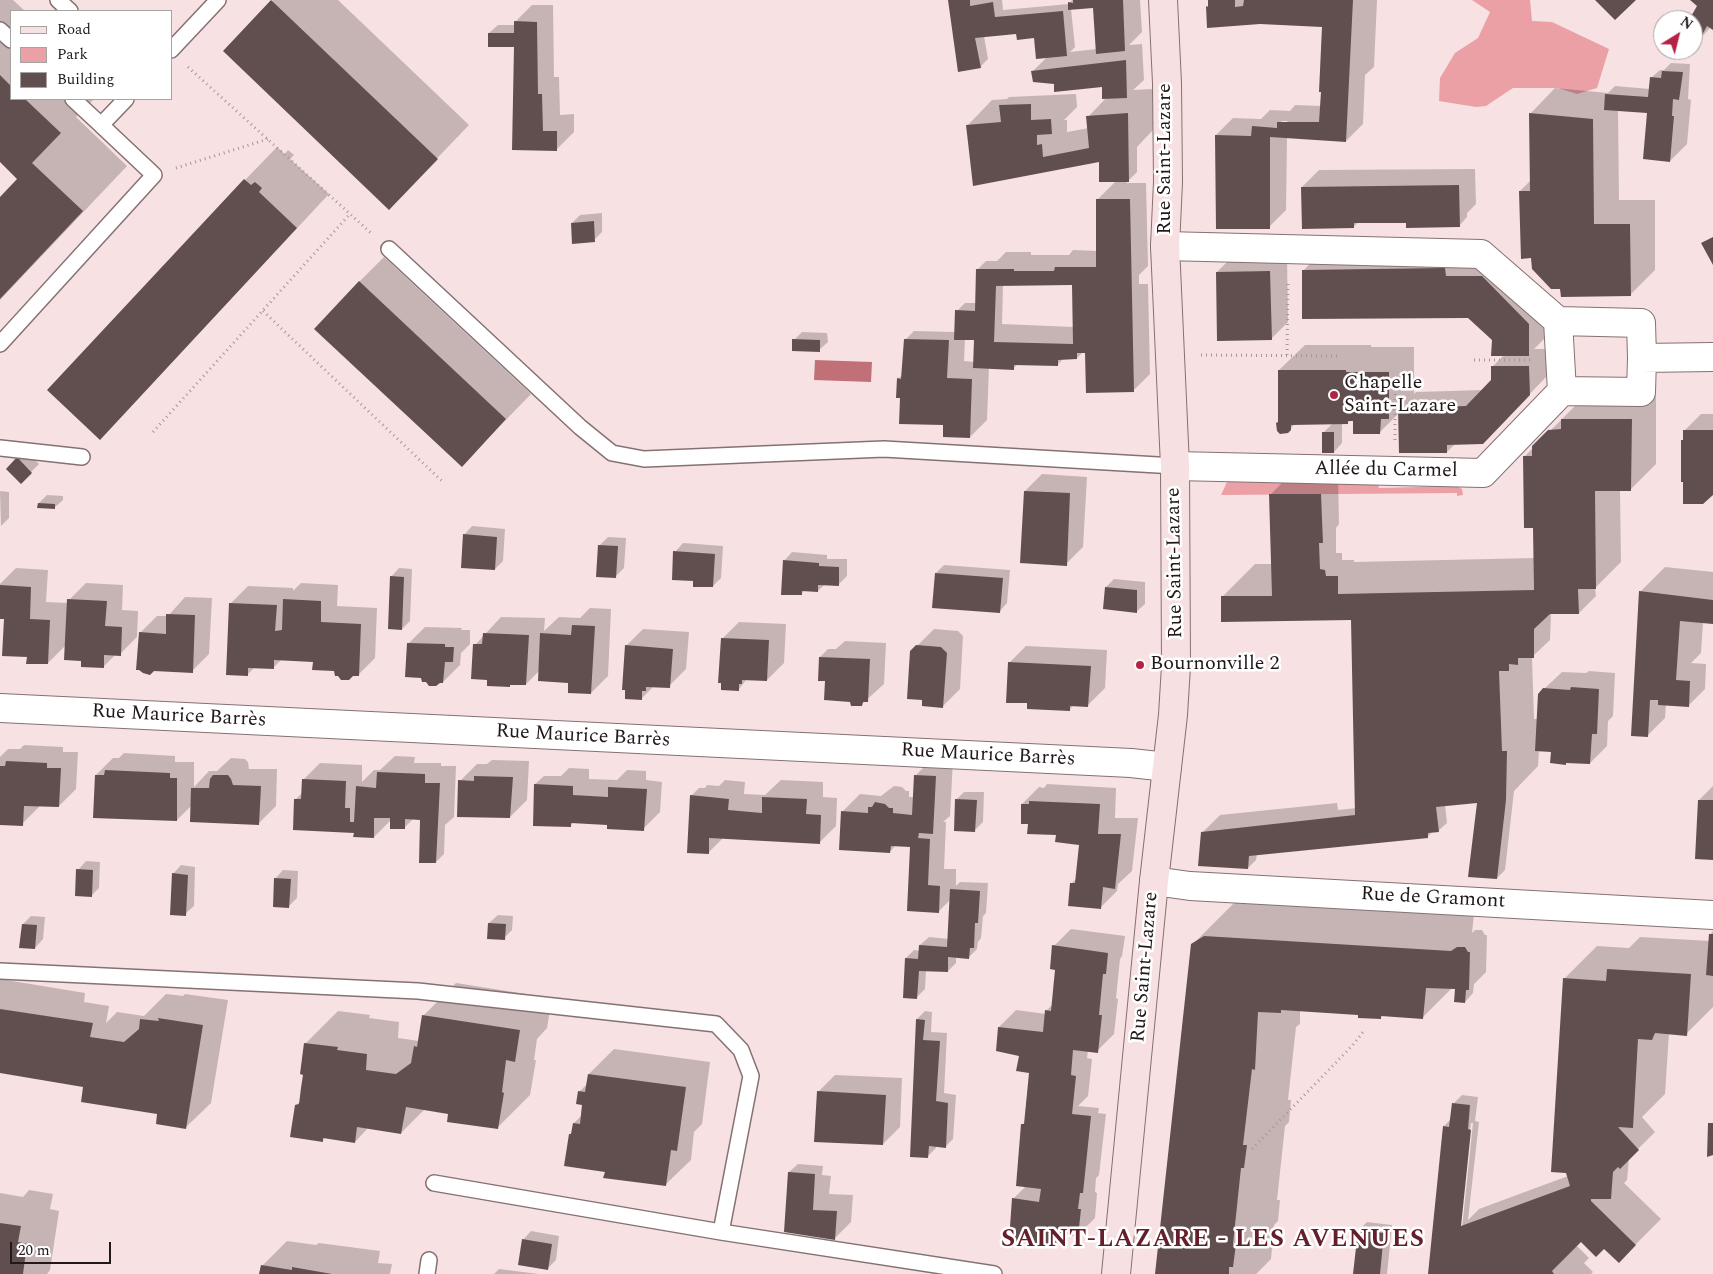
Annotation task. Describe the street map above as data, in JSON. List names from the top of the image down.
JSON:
{
  "streets": {
    "main road": ["Rue Saint-Lazare"],
    "street": ["Allée du Carmel", "Rue Maurice Barrès", "Rue de Gramont"]
  },
  "crossings": [
    ["Rue Saint-Lazare", "Allée du Carmel"],
    ["Rue Saint-Lazare", "Rue Maurice Barrès"],
    ["Rue Saint-Lazare", "Rue de Gramont"]
  ],
  "districts": ["SAINT-LAZARE - LES AVENUES"],
  "places": ["Chapelle Saint-Lazare", "Bournonville 2"],
  "legend": ["Road", "Park", "Building"],
  "scale_bar": "20 m",
  "north": "top right"
}
